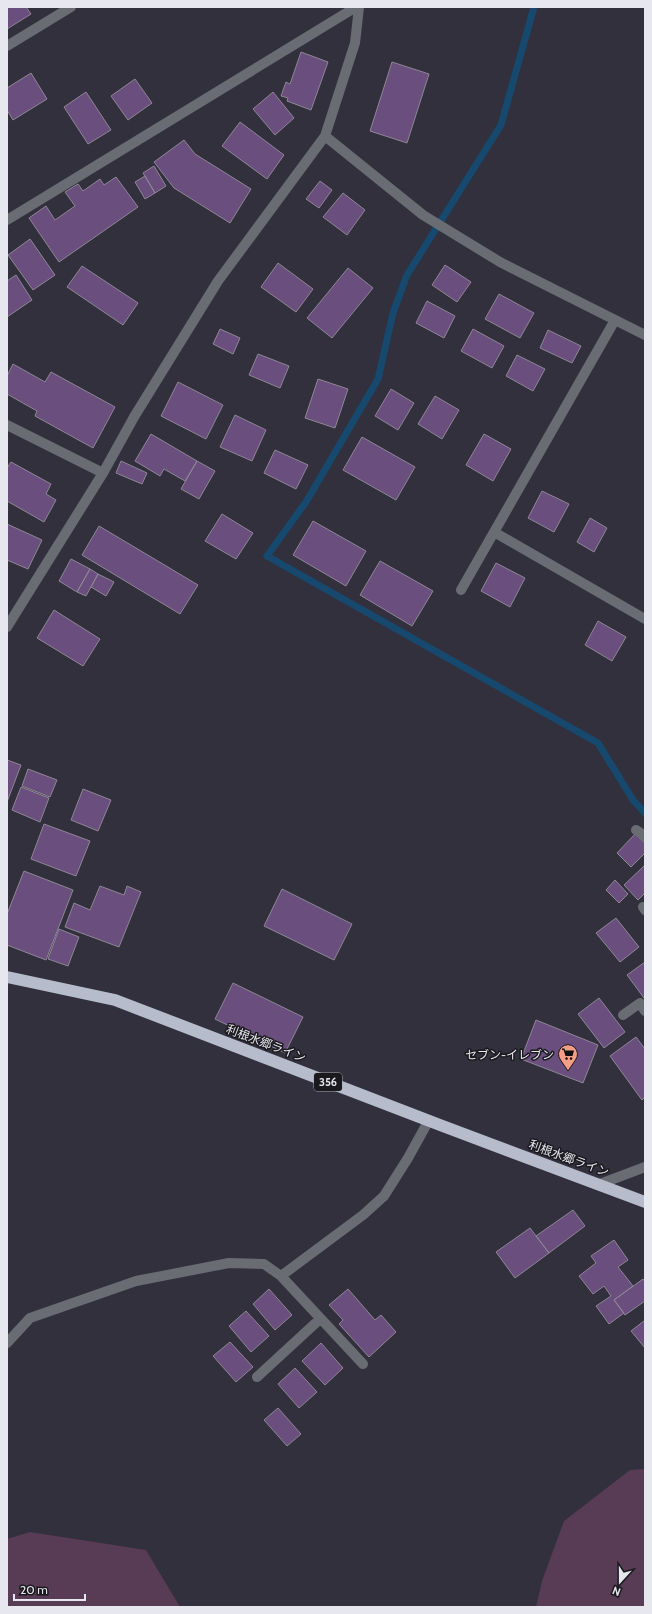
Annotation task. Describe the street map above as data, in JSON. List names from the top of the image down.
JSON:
{
  "streets": {
    "highway": ["利根水郷ライン", "356"]
  },
  "places": {
    "supermarket": ["セブン-イレブン"]
  },
  "scale_bar": "20 m",
  "north": "bottom"
}
